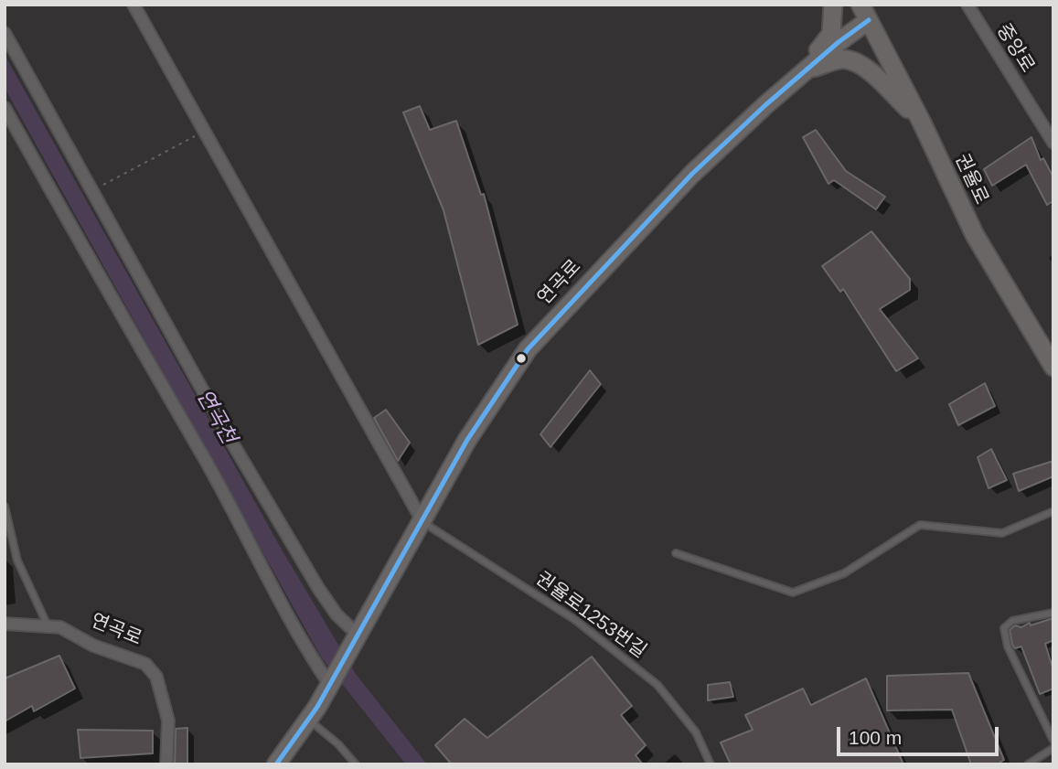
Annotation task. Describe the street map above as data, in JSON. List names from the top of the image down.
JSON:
{
  "streets": {
    "street": ["중앙로", "권율로", "연곡로"],
    "lane": ["권율로1253번길"]
  },
  "crossings": [
    ["권율로", "연곡로"],
    ["연곡로", "권율로1253번길"]
  ],
  "water": ["연곡천"],
  "scale_bar": "100 m"
}
